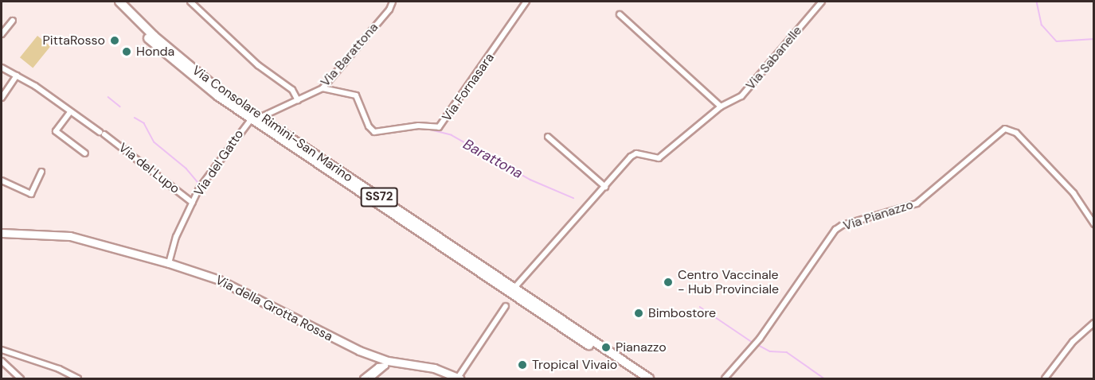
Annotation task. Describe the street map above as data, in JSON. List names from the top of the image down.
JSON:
{
  "streets": {
    "main road": ["Via Consolare Rimini-San Marino", "SS72"],
    "street": [
      "Via Barattona",
      "Via Sabanelle",
      "Via Fornasara",
      "Via del Gatto",
      "Via del Lupo",
      "Via Pianazzo",
      "Via della Grotta Rossa"
    ]
  },
  "crossings": [
    ["Via Barattona", "Via Fornasara"],
    ["Via Barattona", "Via Consolare Rimini-San Marino"],
    ["Via Sabanelle", "Via Consolare Rimini-San Marino"],
    ["Via Consolare Rimini-San Marino", "Via del Gatto"],
    ["Via del Gatto", "Via del Lupo"],
    ["Via del Gatto", "Via della Grotta Rossa"]
  ],
  "water": ["Barattona"],
  "places": [
    "PittaRosso",
    "Honda",
    "Centro Vaccinale - Hub Provinciale",
    "Bimbostore",
    "Pianazzo",
    "Tropical Vivaio"
  ]
}
